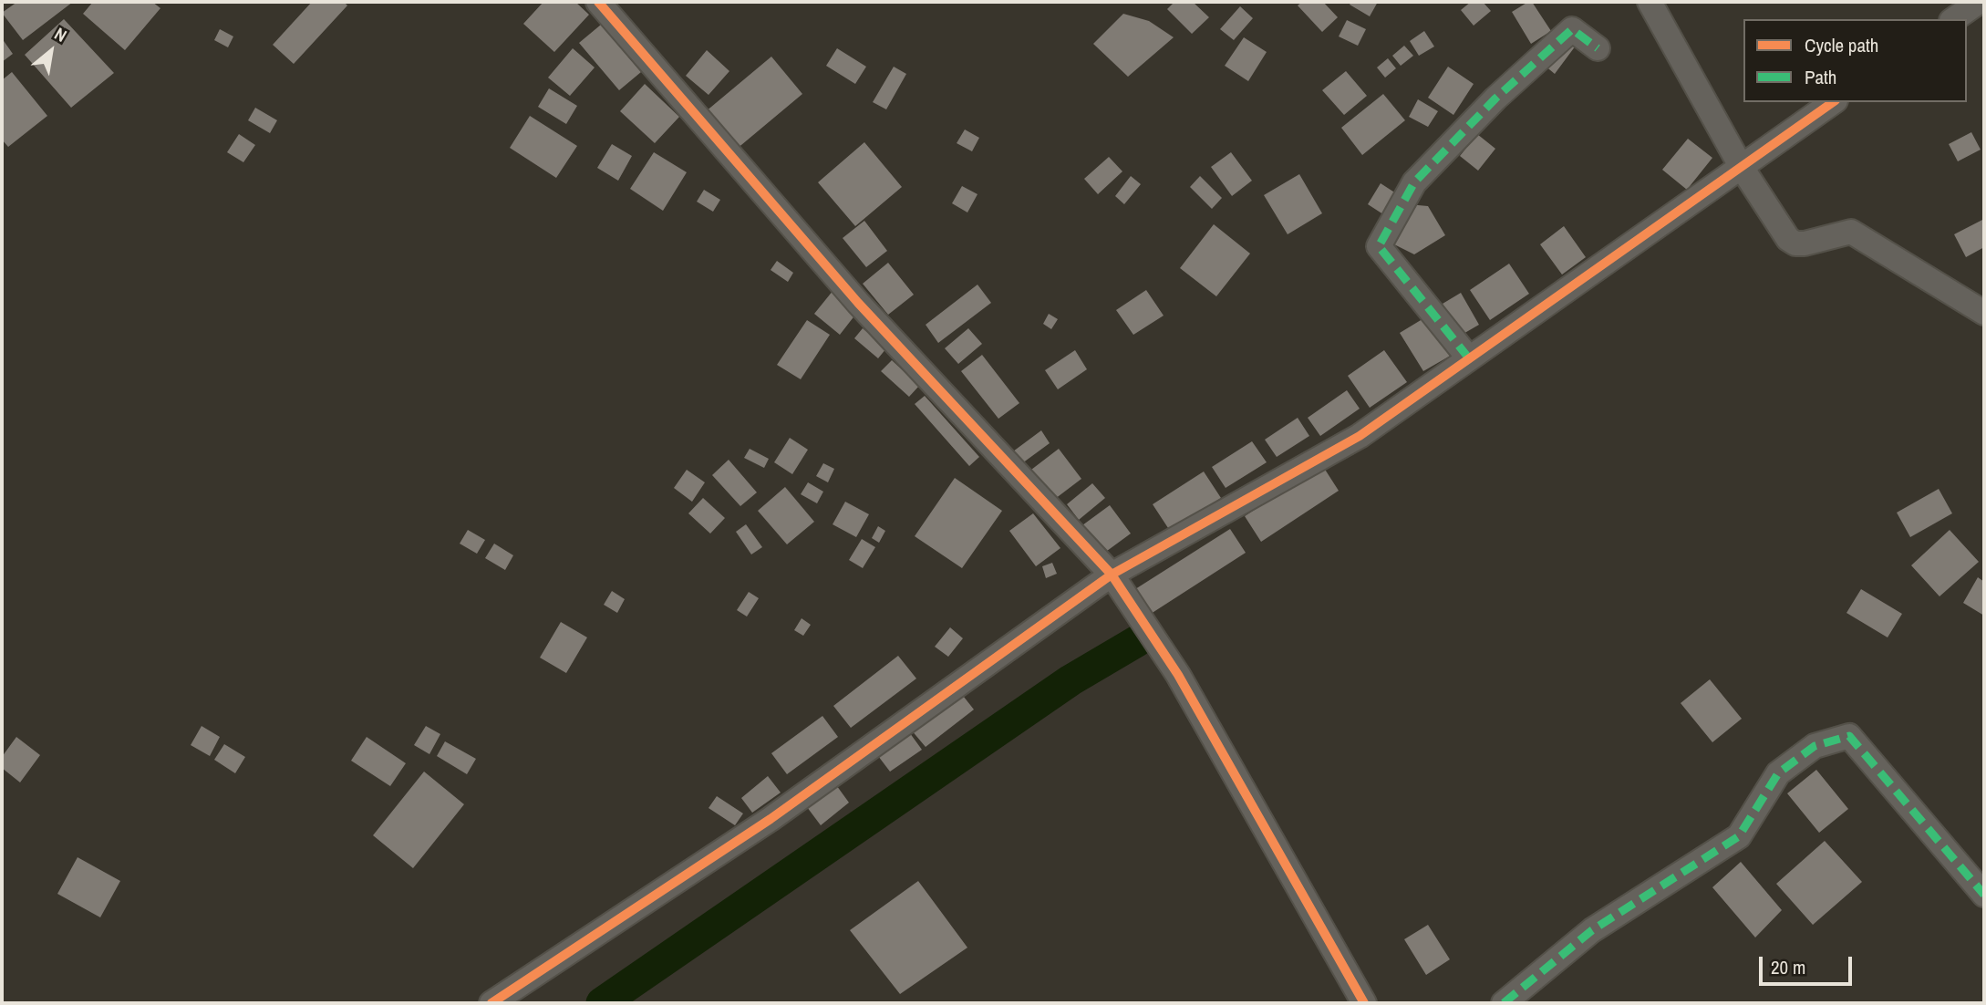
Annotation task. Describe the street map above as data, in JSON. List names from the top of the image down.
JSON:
{
  "legend": ["Cycle path", "Path"],
  "scale_bar": "20 m",
  "north": "top right"
}
